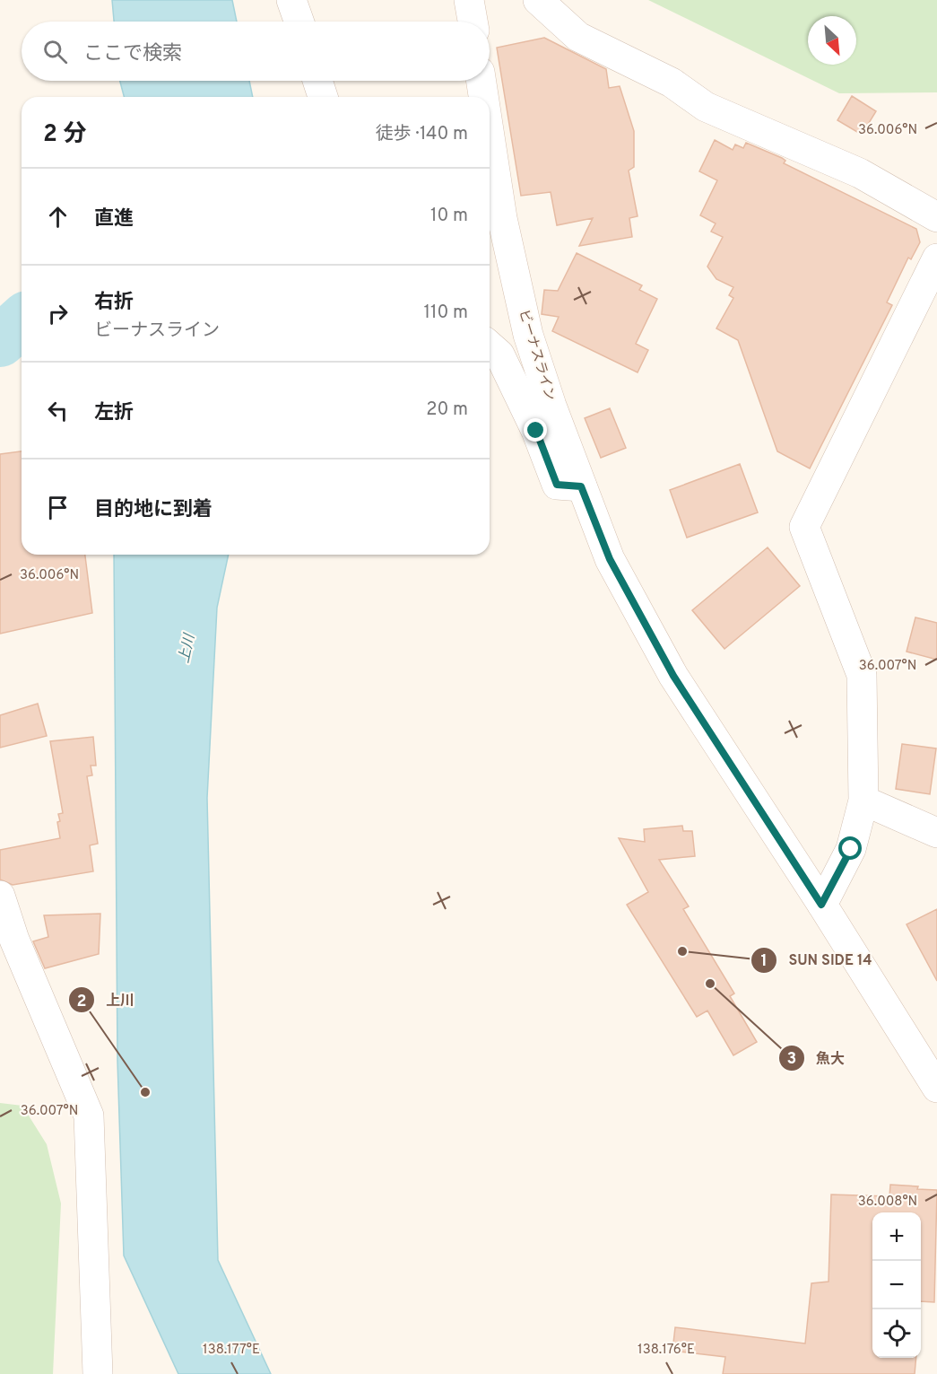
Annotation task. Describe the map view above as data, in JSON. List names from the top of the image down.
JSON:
{
  "streets": {
    "street": ["ビーナスライン"]
  },
  "water": ["上川"],
  "places": ["SUN SIDE 14", "魚大", "上川"],
  "north": "bottom right",
  "page": {
    "search": "ここで検索",
    "heading": ["2 分", "徒歩 · 140 m"],
    "list": [
      ["直進", "10 m"],
      ["右折", "ビーナスライン", "110 m"],
      ["左折", "20 m"],
      "目的地に到着"
    ],
    "map_buttons": ["+", "−"]
  },
  "coordinates": [
    "36.006°N",
    "36.007°N",
    "36.008°N",
    "138.177°E",
    "138.176°E"
  ]
}
